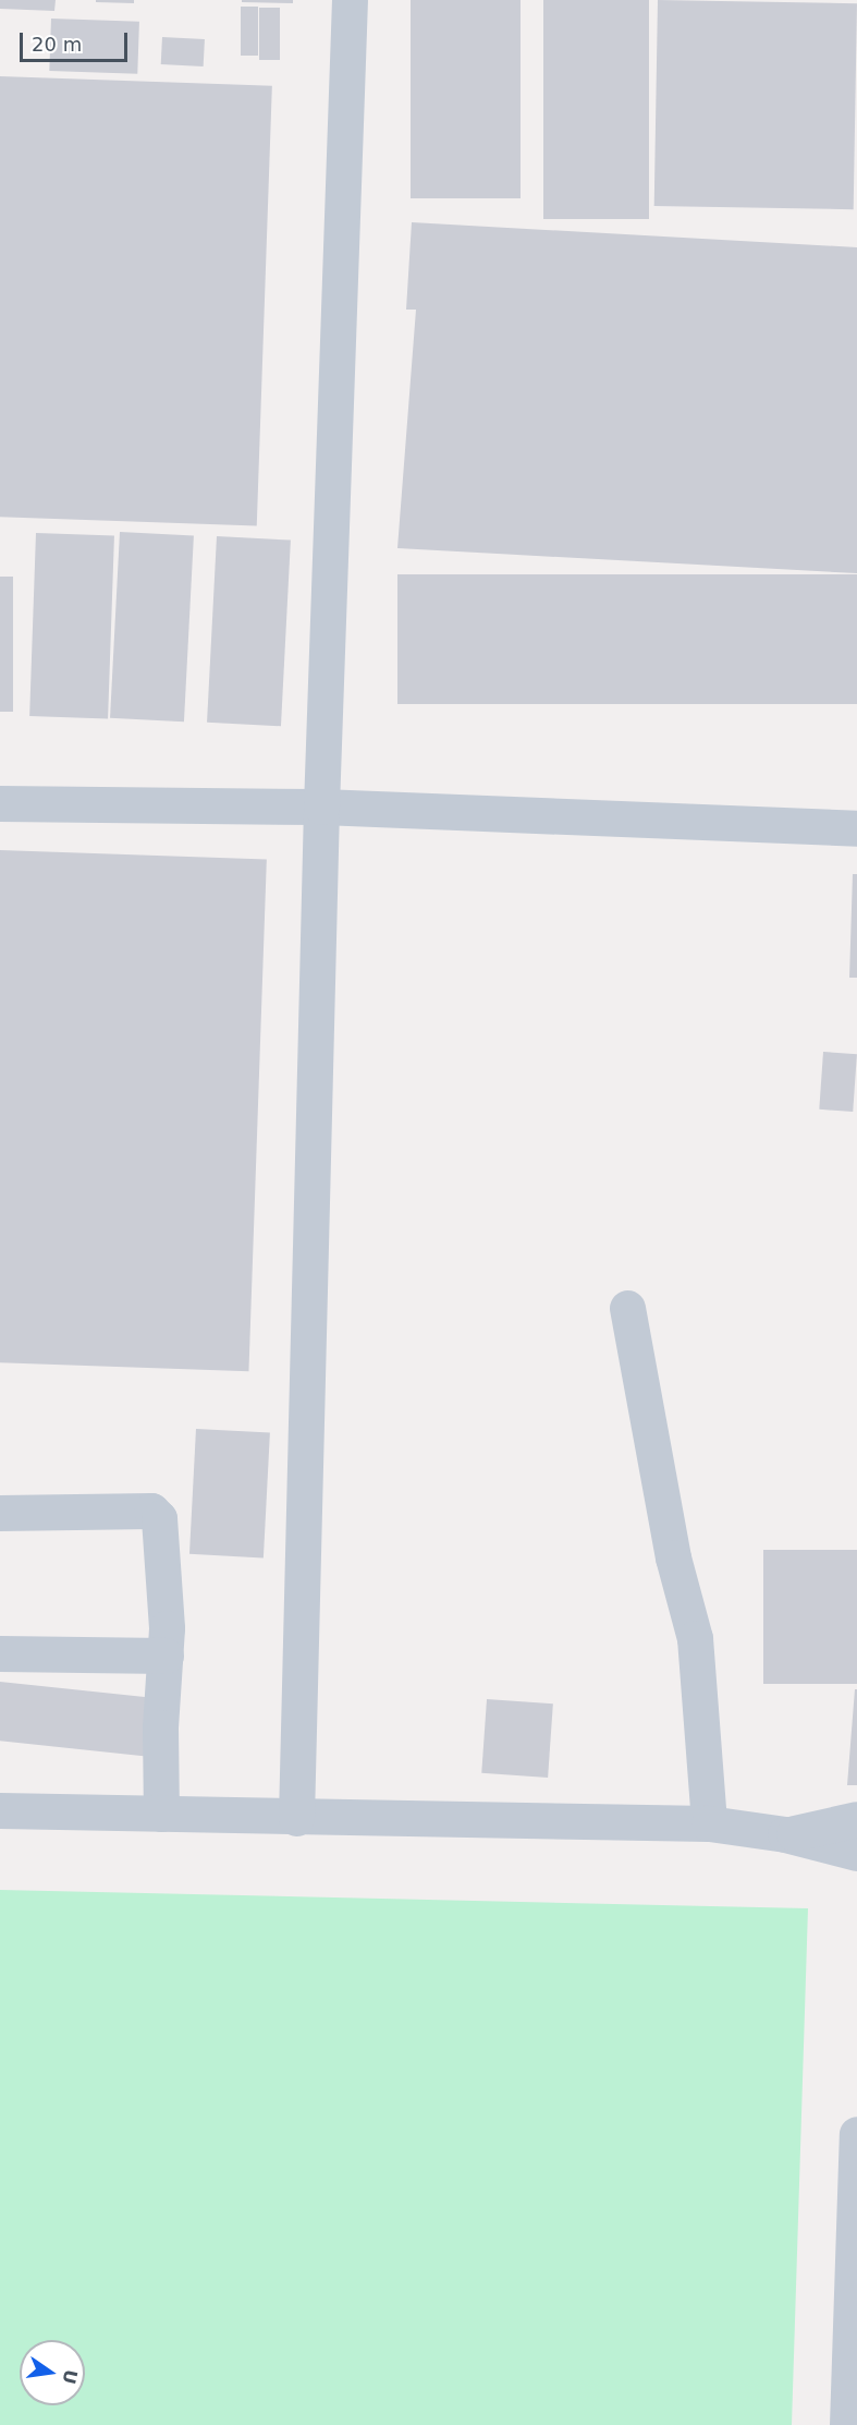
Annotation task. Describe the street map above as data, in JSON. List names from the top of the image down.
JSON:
{
  "scale_bar": "20 m",
  "north": "right"
}
